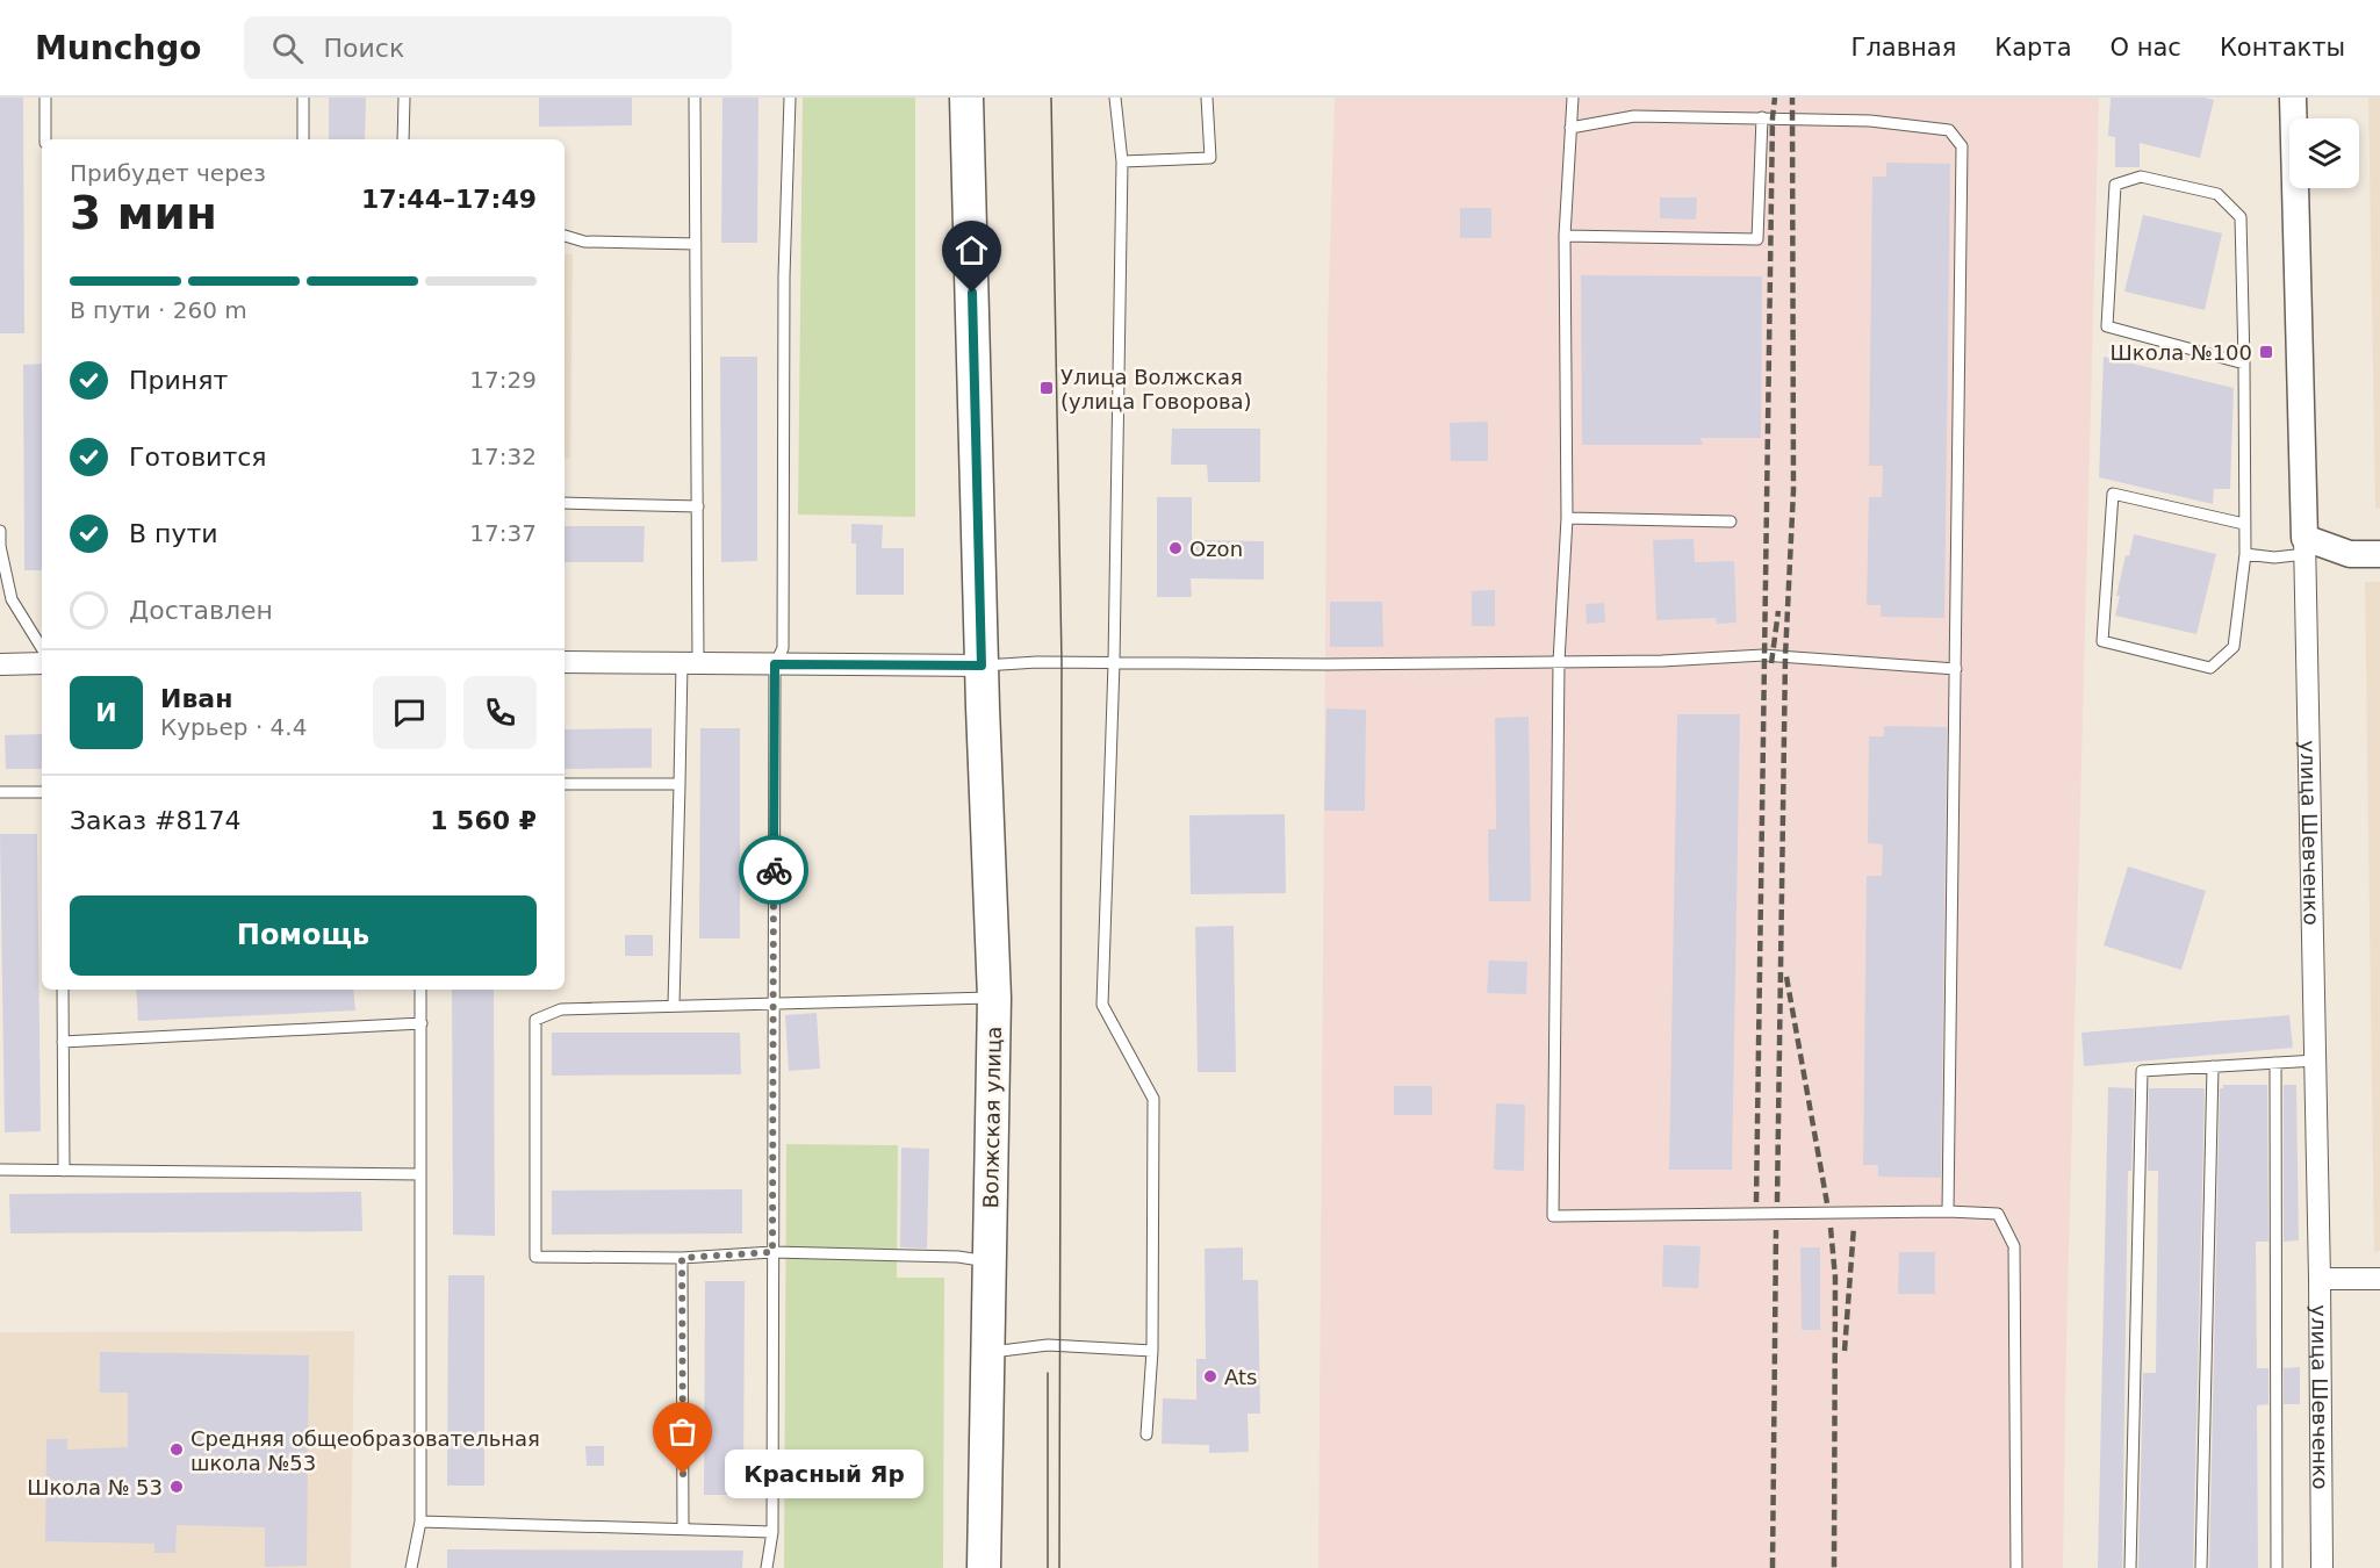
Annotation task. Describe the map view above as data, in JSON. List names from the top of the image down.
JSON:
{
  "streets": {
    "main road": ["Волжская улица"],
    "street": ["улица Шевченко"]
  },
  "places": {
    "transit": ["Школа №100", "Улица Волжская (улица Говорова)"],
    "other": [
      "Ozon",
      "Ats",
      "Средняя общеобразовательная школа №53",
      "Красный Яр",
      "Школа № 53"
    ]
  },
  "page": {
    "header": "Munchgo",
    "search": "Поиск",
    "nav": [
      "Главная",
      "Карта",
      "О нас",
      "Контакты"
    ],
    "heading": ["3 мин", "Прибудет через", "17:44–17:49"],
    "panel": [
      "Иван",
      "Курьер · 4.4",
      "Заказ #8174",
      "1 560 ₽"
    ],
    "bar": "В пути · 260 m",
    "list": [
      ["Принят", "17:29"],
      ["Готовится", "17:32"],
      ["В пути", "17:37"],
      "Доставлен"
    ],
    "round": "И",
    "buttons": "Помощь",
    "bubble": "Красный Яр"
  }
}
